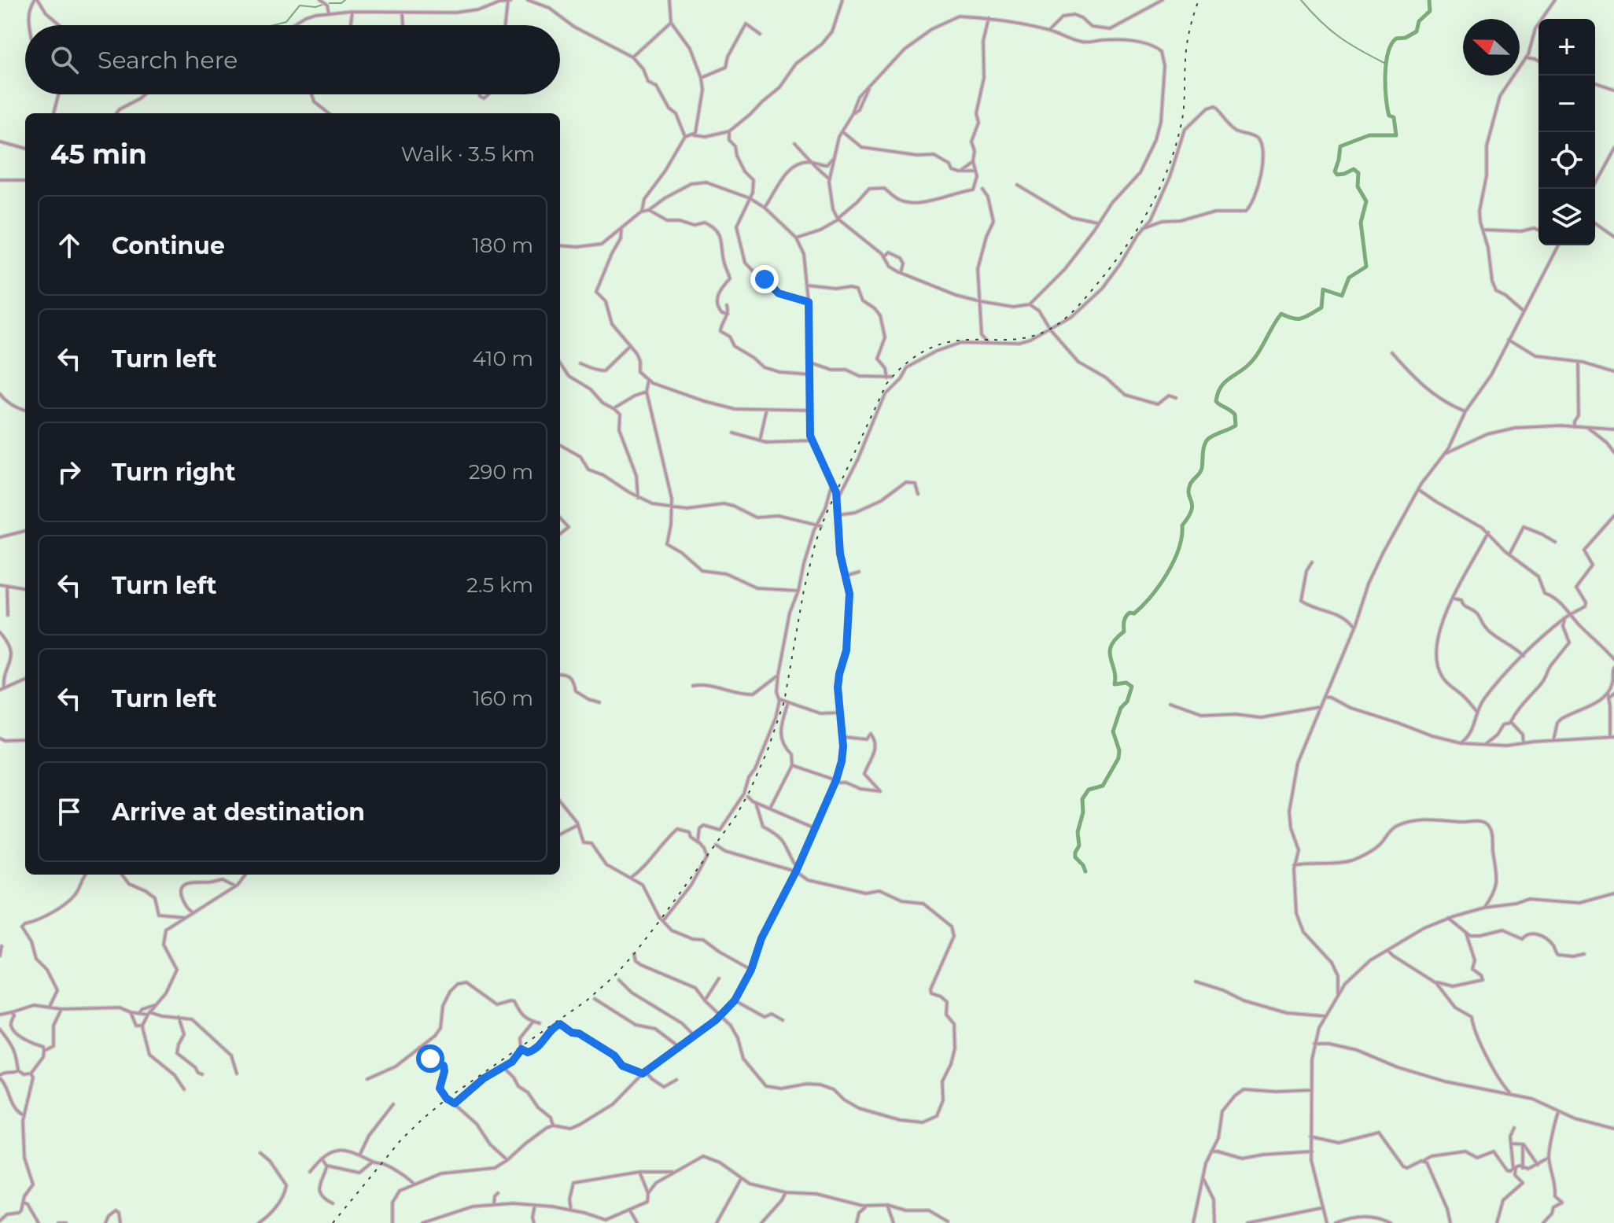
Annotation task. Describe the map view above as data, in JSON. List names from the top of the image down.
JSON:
{
  "north": "left",
  "page": {
    "map_buttons": ["+", "−"],
    "search": "Search here",
    "heading": ["45 min", "Walk · 3.5 km"],
    "list": [
      ["Continue", "180 m"],
      ["Turn left", "410 m"],
      ["Turn right", "290 m"],
      ["Turn left", "2.5 km"],
      ["Turn left", "160 m"],
      "Arrive at destination"
    ]
  }
}
